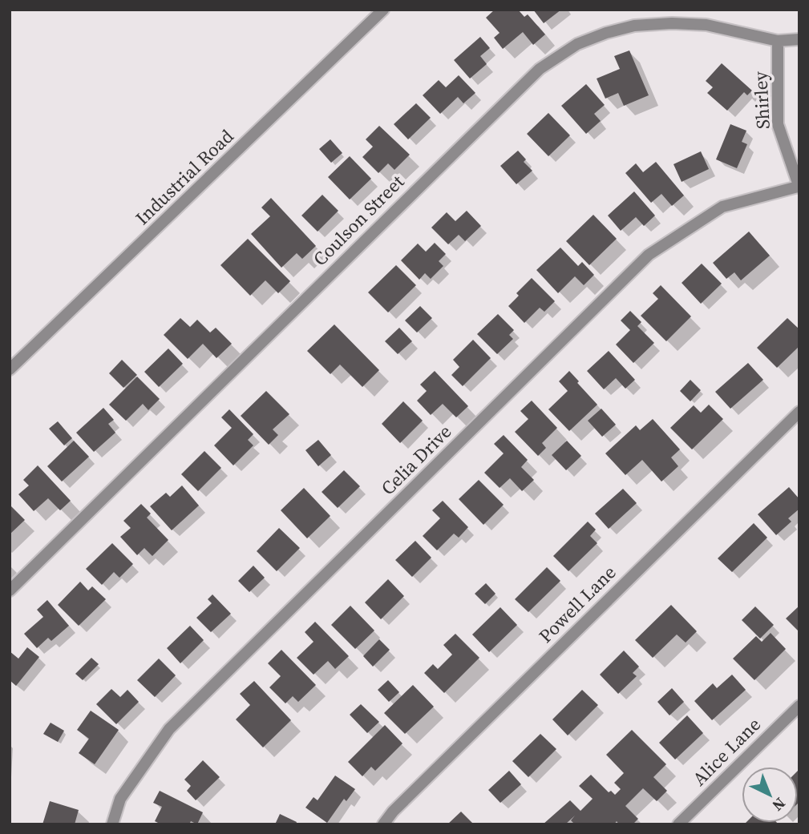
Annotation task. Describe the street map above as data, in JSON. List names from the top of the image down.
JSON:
{
  "streets": {
    "street": [
      "Shirley",
      "Industrial Road",
      "Coulson Street",
      "Celia Drive",
      "Powell Lane",
      "Alice Lane"
    ]
  },
  "crossings": [
    ["Shirley", "Coulson Street"],
    ["Shirley", "Celia Drive"]
  ],
  "north": "bottom right"
}
